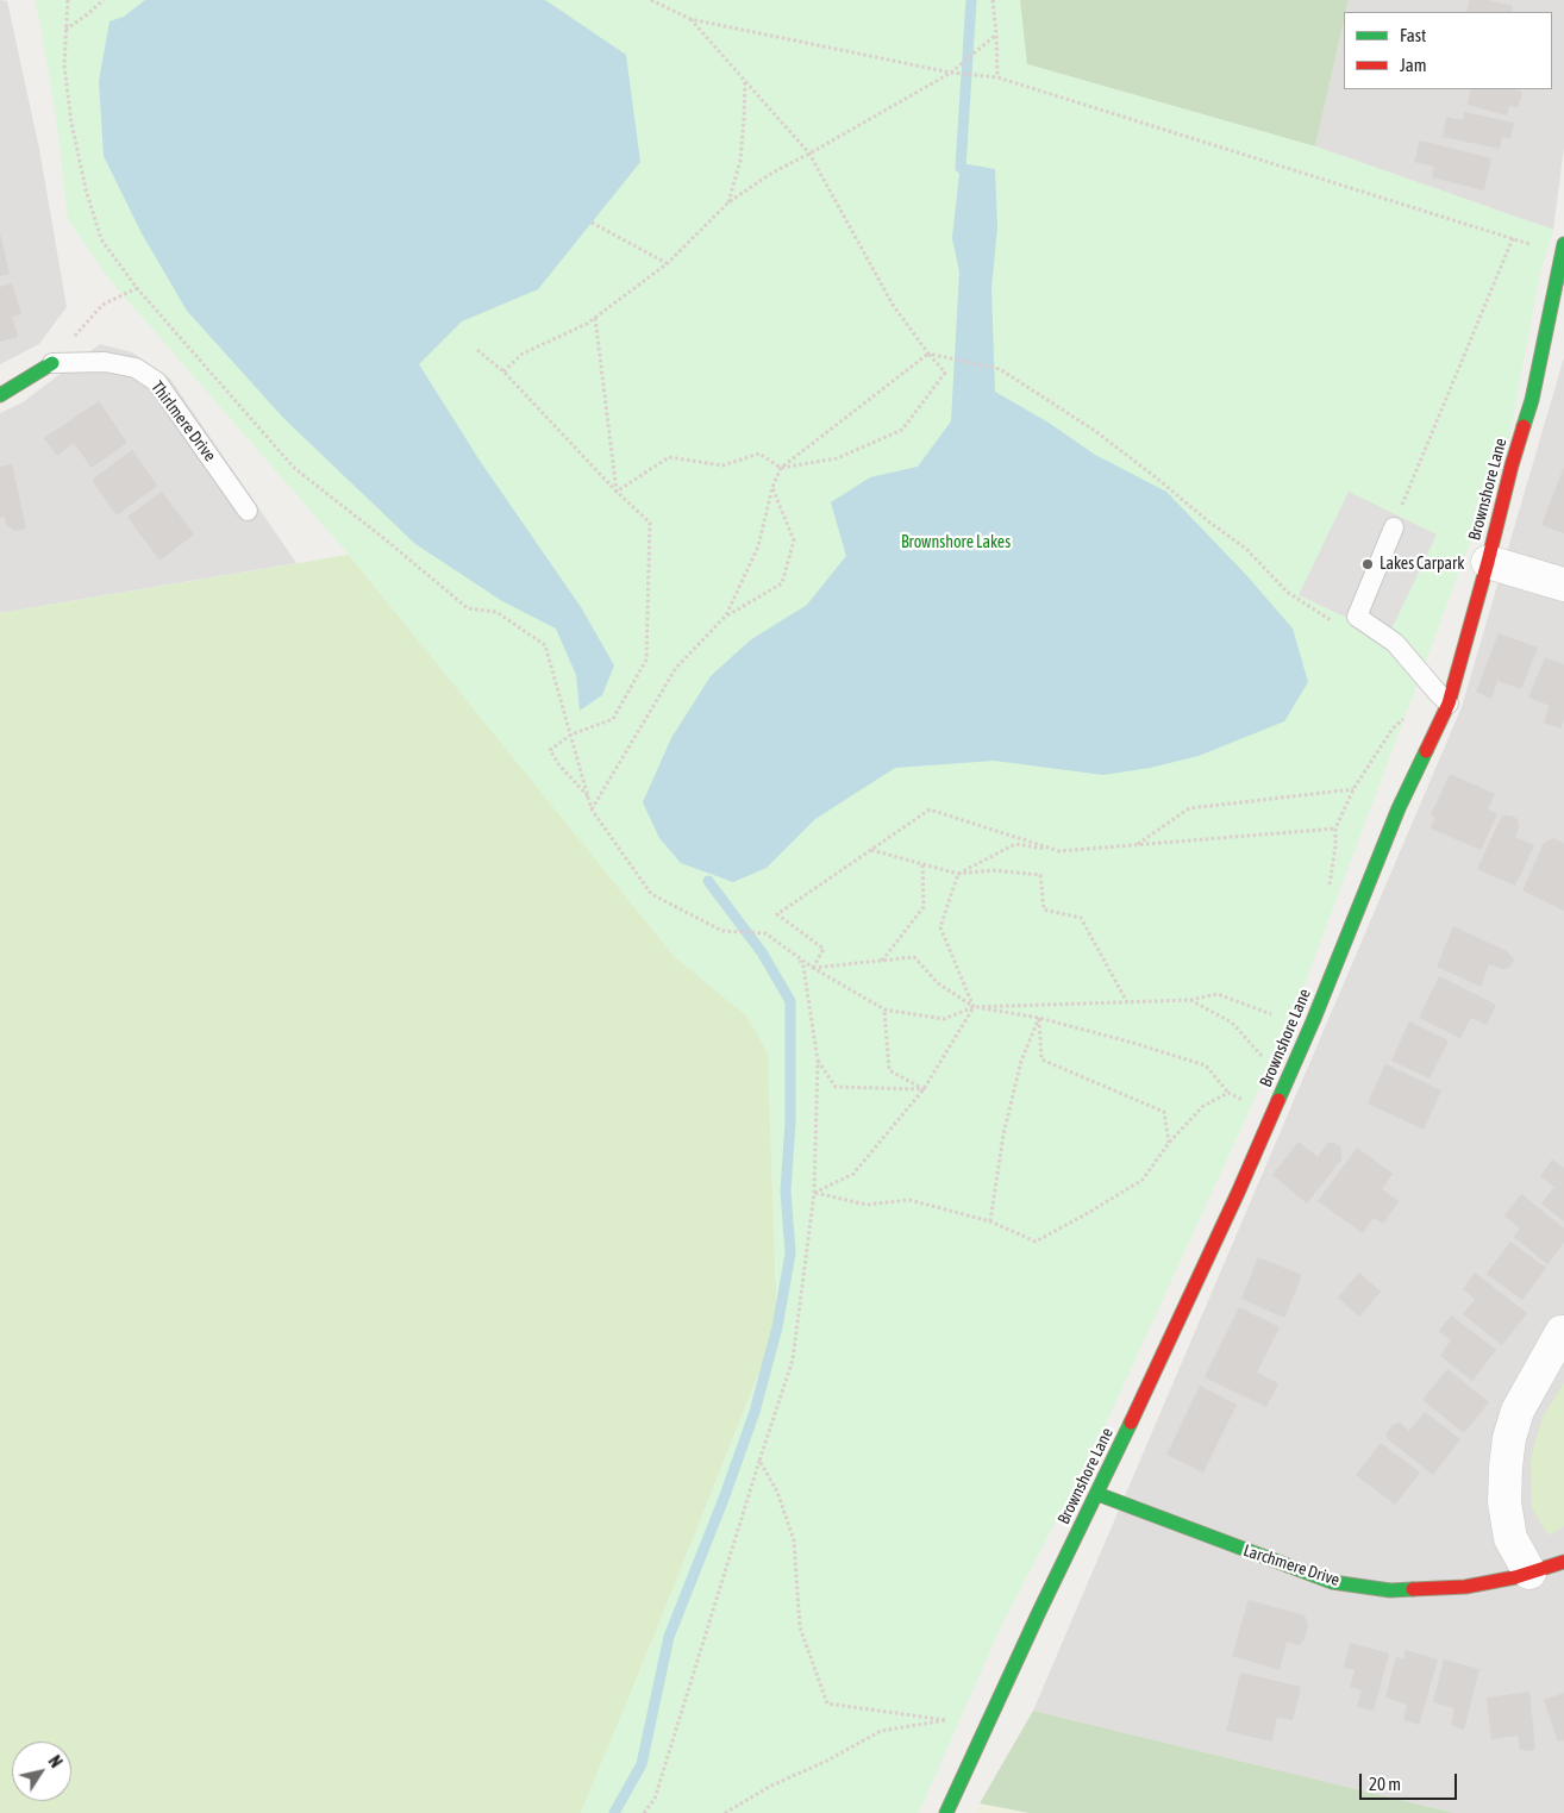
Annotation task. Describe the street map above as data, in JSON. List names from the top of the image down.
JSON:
{
  "streets": {
    "street": ["Thirlmere Drive", "Brownshore Lane", "Larchmere Drive"]
  },
  "crossings": [
    ["Brownshore Lane", "Larchmere Drive"]
  ],
  "parks": ["Brownshore Lakes"],
  "places": ["Lakes Carpark"],
  "legend": ["Fast", "Jam"],
  "scale_bar": "20 m",
  "north": "top right"
}
